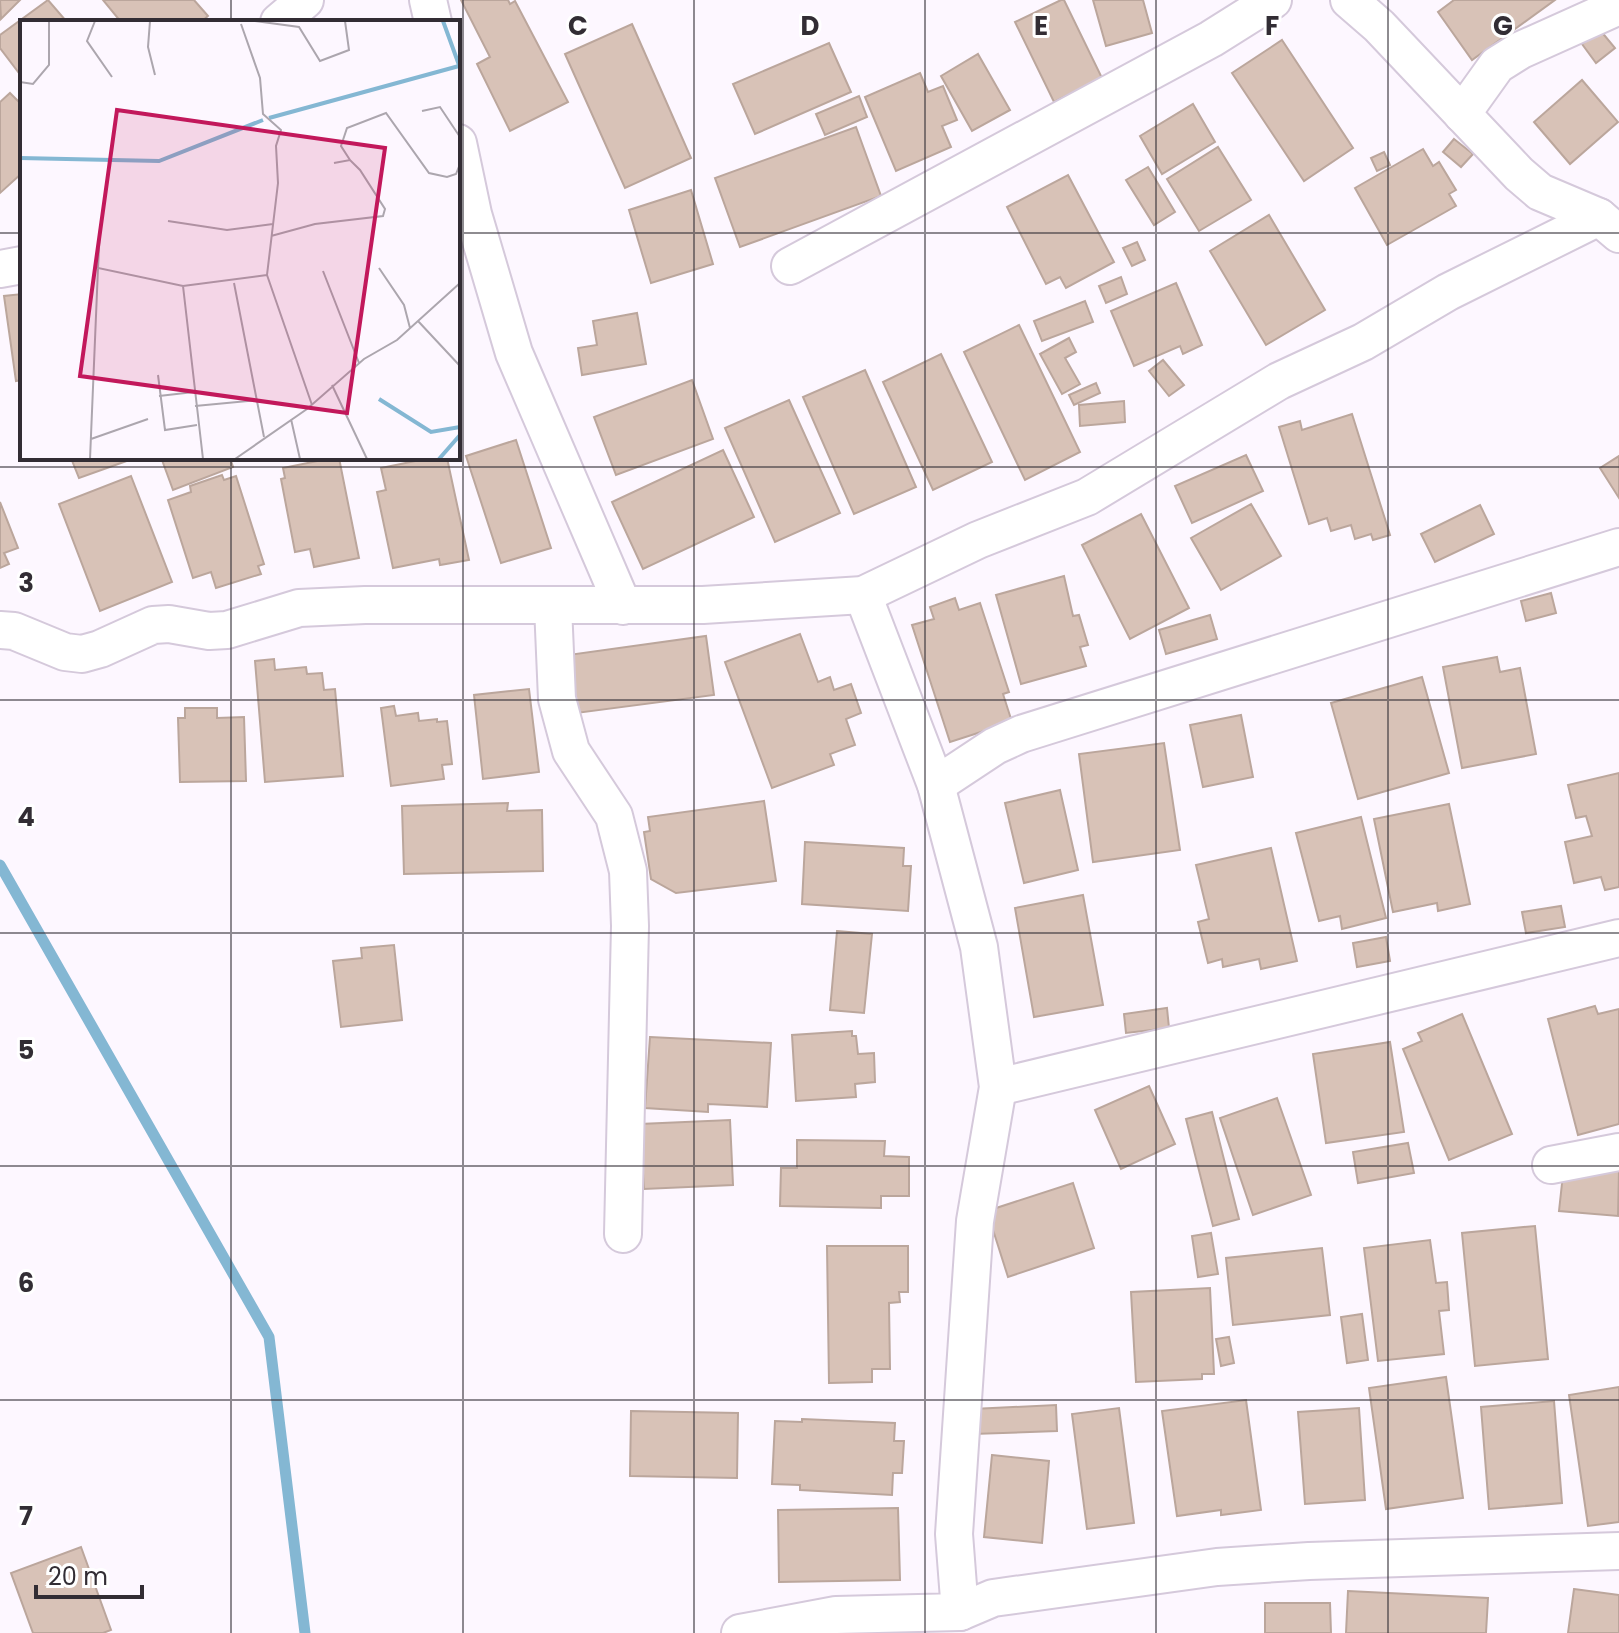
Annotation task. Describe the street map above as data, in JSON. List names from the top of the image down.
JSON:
{
  "scale_bar": "20 m",
  "grid": {
    "columns": [
      "C",
      "D",
      "E",
      "F",
      "G"
    ],
    "rows": [
      "3",
      "4",
      "5",
      "6",
      "7"
    ]
  }
}
